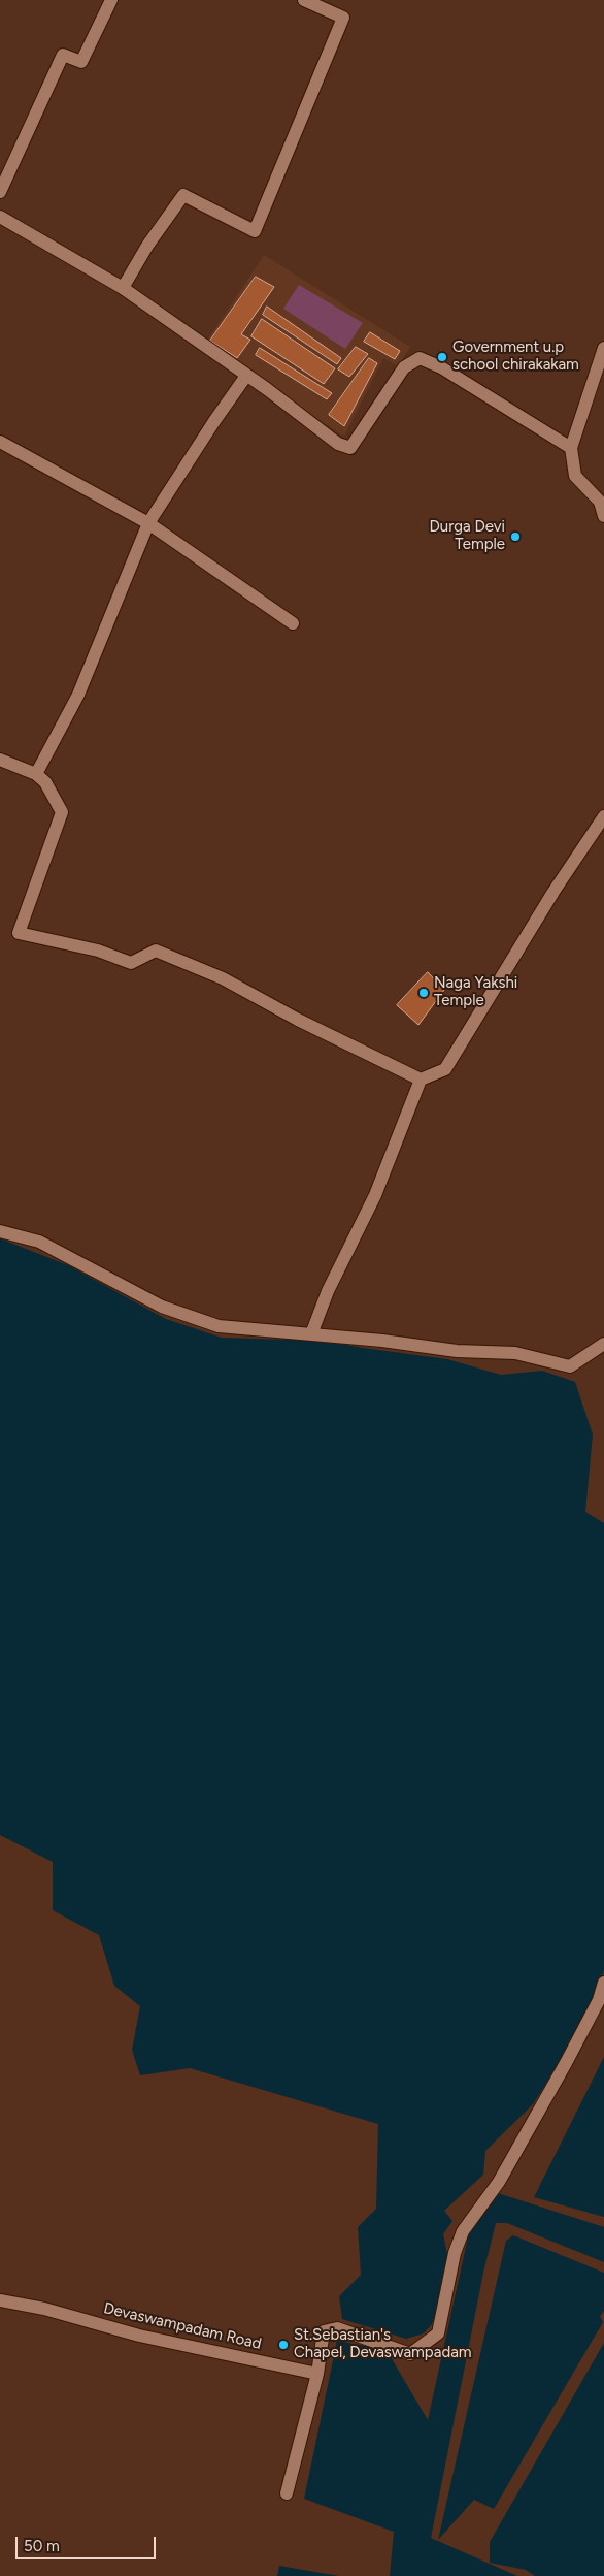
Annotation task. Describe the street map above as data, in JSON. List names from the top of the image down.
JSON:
{
  "streets": {
    "street": ["Devaswampadam Road"]
  },
  "places": [
    "Government u.p school chirakakam",
    "Durga Devi Temple",
    "Naga Yakshi Temple",
    "St.Sebastian's Chapel, Devaswampadam"
  ],
  "scale_bar": "50 m"
}
